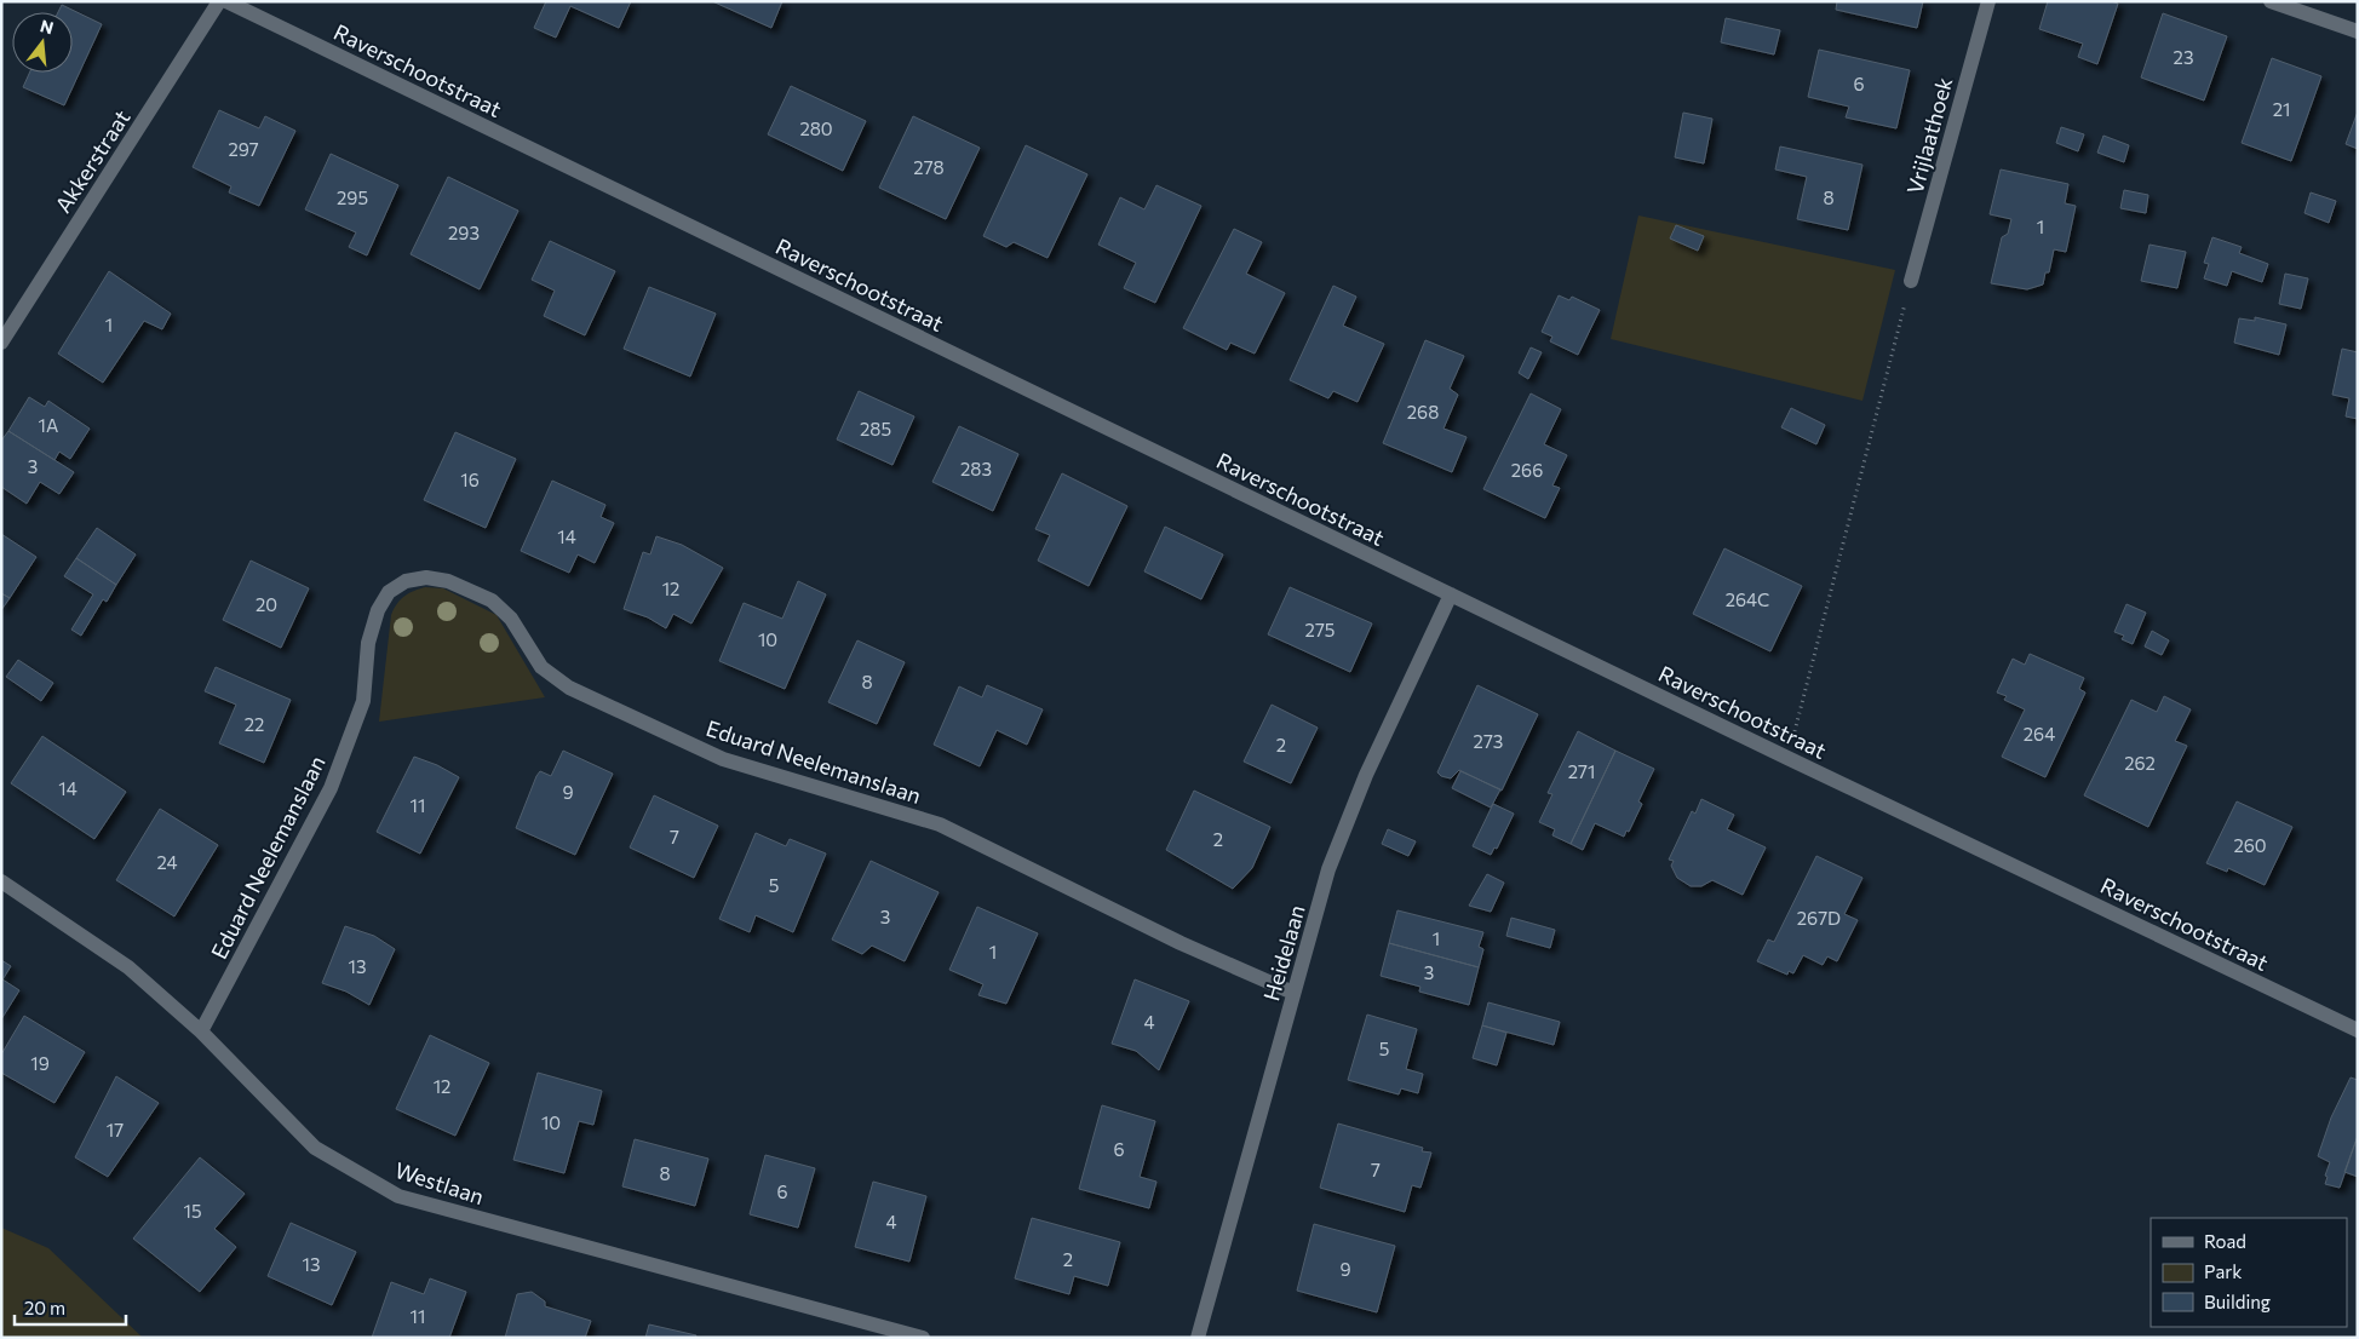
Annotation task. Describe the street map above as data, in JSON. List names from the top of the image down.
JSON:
{
  "streets": {
    "street": [
      "Raverschootstraat",
      "Vrijlaathoek",
      "Akkerstraat",
      "Eduard Neelemanslaan",
      "Heidelaan",
      "Westlaan"
    ]
  },
  "crossings": [
    ["Raverschootstraat", "Heidelaan"],
    ["Eduard Neelemanslaan", "Heidelaan"],
    ["Eduard Neelemanslaan", "Westlaan"]
  ],
  "house_numbers": [
    "23",
    "6",
    "21",
    "280",
    "297",
    "278",
    "295",
    "8",
    "1",
    "293",
    "1",
    "268",
    "1A",
    "285",
    "3",
    "283",
    "266",
    "16",
    "14",
    "12",
    "264C",
    "20",
    "275",
    "10",
    "8",
    "22",
    "264",
    "273",
    "2",
    "262",
    "271",
    "14",
    "9",
    "11",
    "7",
    "2",
    "260",
    "24",
    "5",
    "3",
    "267D",
    "1",
    "1",
    "13",
    "3",
    "4",
    "5",
    "19",
    "12",
    "10",
    "17",
    "6",
    "7",
    "8",
    "6",
    "15",
    "4",
    "2",
    "13",
    "9",
    "11"
  ],
  "legend": ["Road", "Park", "Building"],
  "scale_bar": "20 m",
  "north": "top"
}
